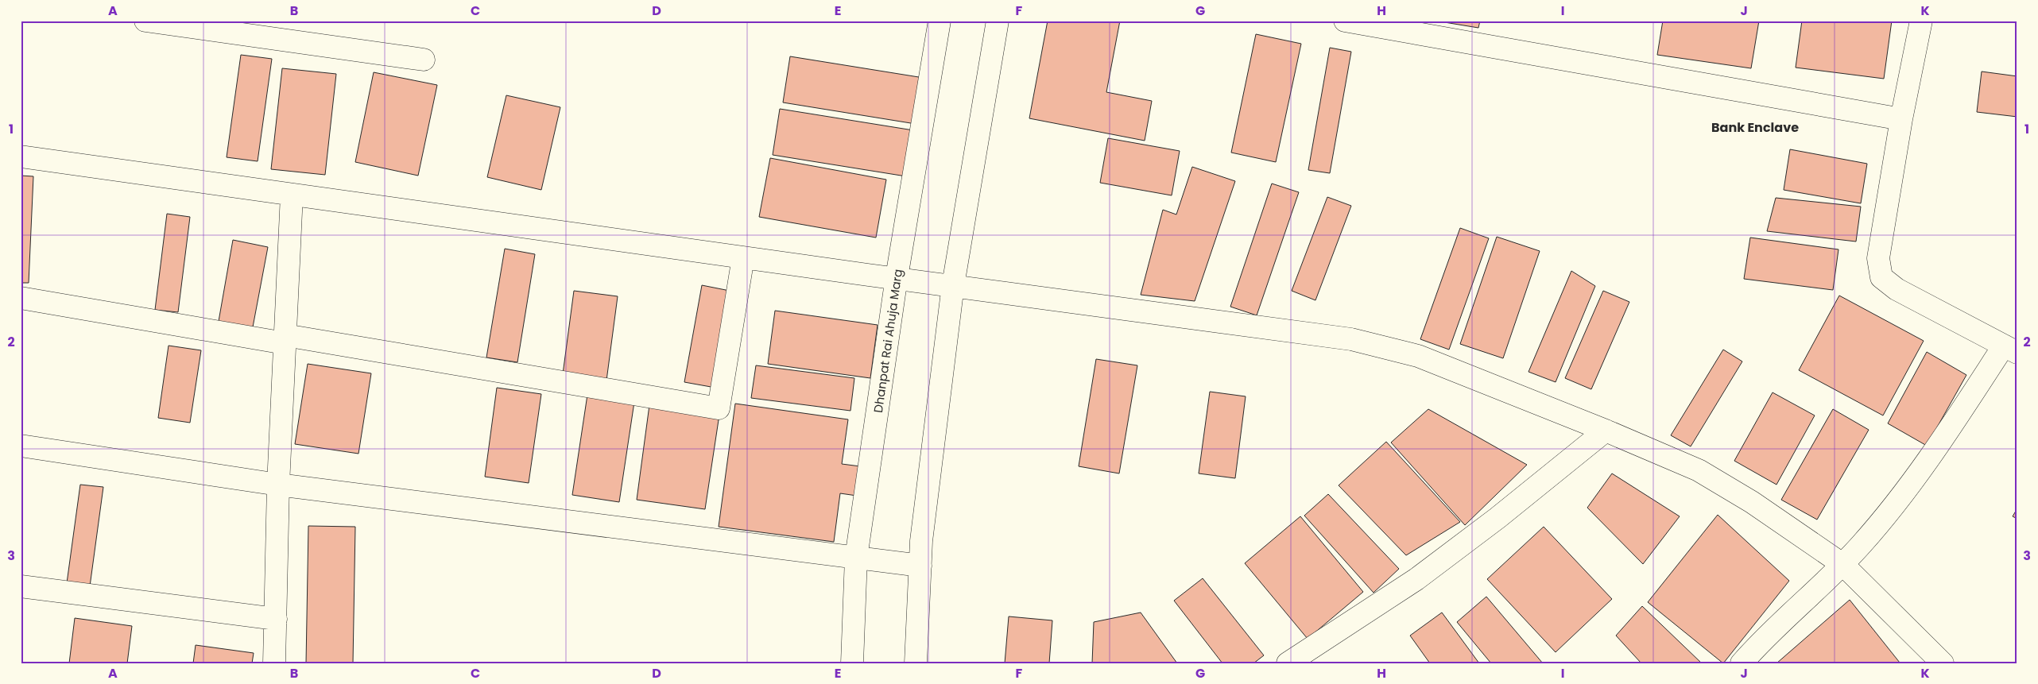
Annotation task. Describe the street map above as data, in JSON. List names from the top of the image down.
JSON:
{
  "streets": {
    "street": ["Dhanpat Rai Ahuja Marg"]
  },
  "districts": ["Bank Enclave"],
  "grid": {
    "columns": [
      "A",
      "B",
      "C",
      "D",
      "E",
      "F",
      "G",
      "H",
      "I",
      "J",
      "K"
    ],
    "rows": ["1", "2", "3"]
  }
}
